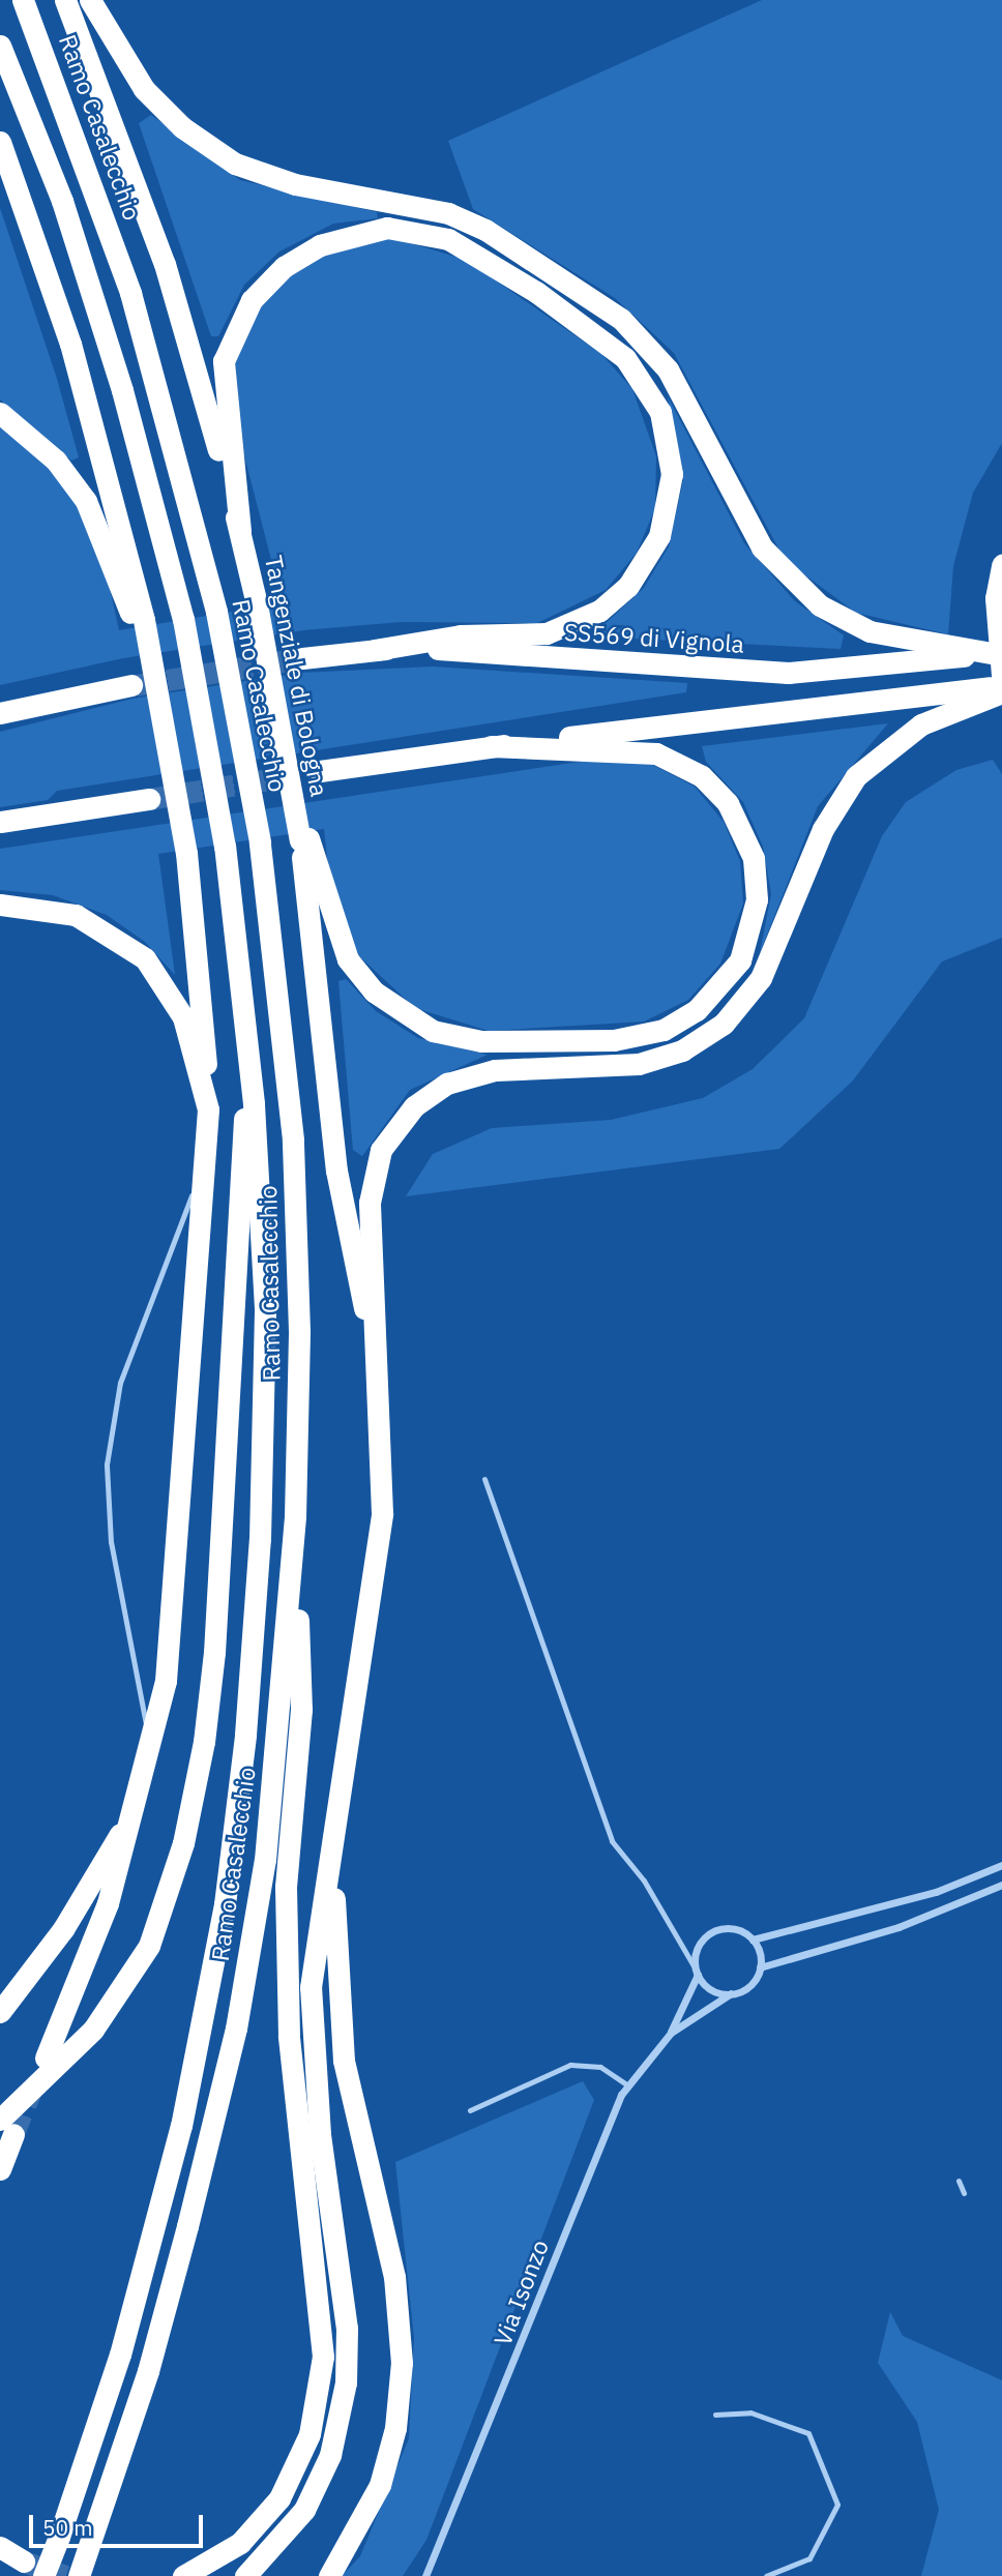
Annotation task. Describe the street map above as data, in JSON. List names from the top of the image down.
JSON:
{
  "streets": {
    "highway": ["Ramo Casalecchio", "SS569 di Vignola", "Tangenziale di Bologna"],
    "street": ["Via Isonzo"]
  },
  "scale_bar": "50 m"
}
